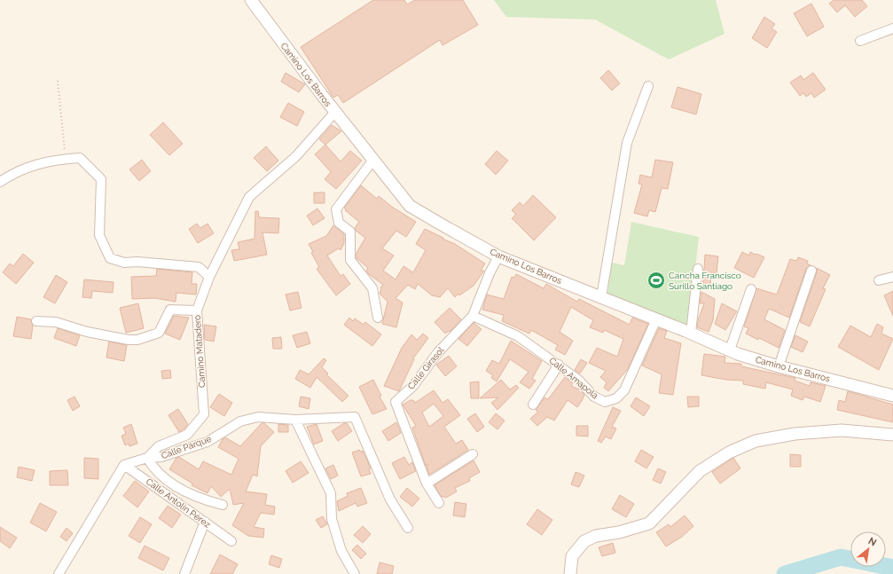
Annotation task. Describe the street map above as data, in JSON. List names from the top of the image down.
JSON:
{
  "streets": {
    "street": [
      "Camino Los Barros",
      "Camino Matadero",
      "Calle Girasol",
      "Calle Amapola",
      "Calle Parque",
      "Calle Antolín Pérez"
    ]
  },
  "crossings": [
    ["Camino Los Barros", "Camino Matadero"],
    ["Camino Los Barros", "Calle Girasol"],
    ["Camino Los Barros", "Calle Amapola"],
    ["Camino Matadero", "Calle Parque"],
    ["Camino Matadero", "Calle Antolín Pérez"],
    ["Calle Girasol", "Calle Amapola"]
  ],
  "places": {
    "sports": ["Cancha Francisco Surillo Santiago"]
  },
  "north": "top right"
}
